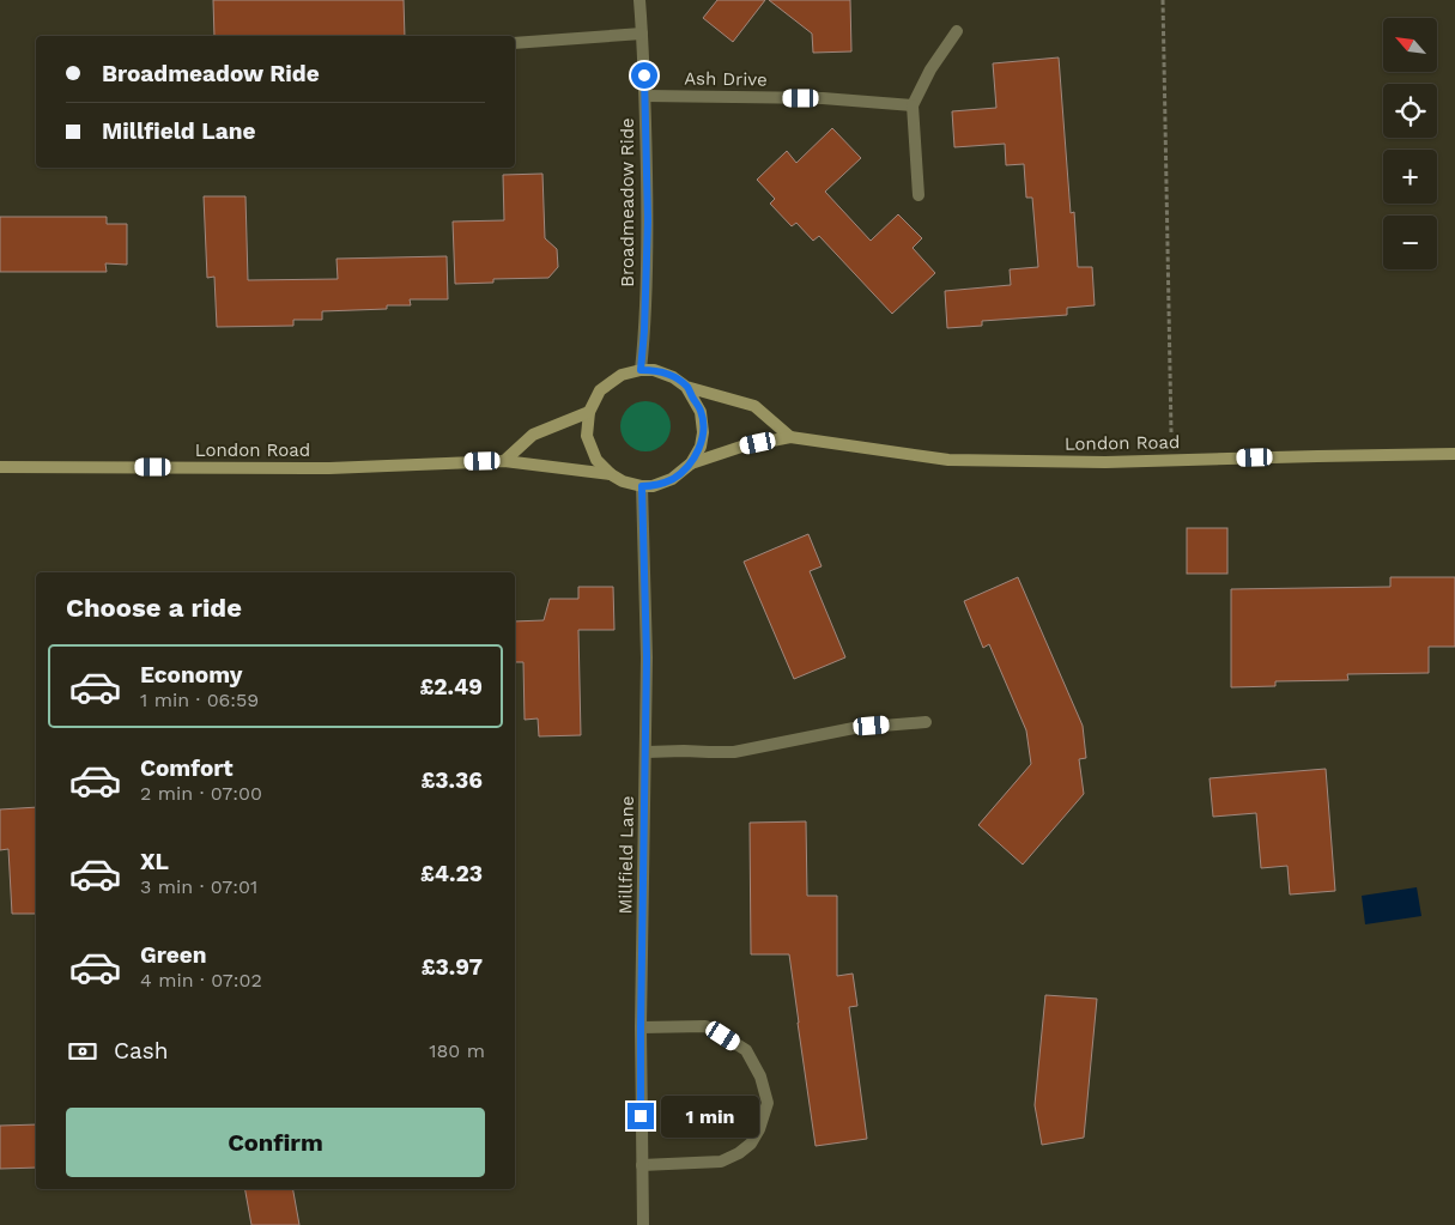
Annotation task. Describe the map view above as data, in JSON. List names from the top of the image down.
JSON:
{
  "streets": {
    "main road": ["London Road"],
    "street": ["Ash Drive", "Broadmeadow Ride", "Millfield Lane"]
  },
  "crossings": [
    ["Ash Drive", "Broadmeadow Ride"],
    ["Broadmeadow Ride", "London Road"],
    ["Broadmeadow Ride", "Millfield Lane"],
    ["London Road", "Millfield Lane"]
  ],
  "north": "top left",
  "page": {
    "map_buttons": ["+", "−"],
    "banner": ["Broadmeadow Ride", "Millfield Lane"],
    "heading": "Choose a ride",
    "list": [
      {
        "name": "Economy",
        "note": "1 min · 06:59",
        "value": "£2.49"
      },
      {
        "name": "Comfort",
        "note": "2 min · 07:00",
        "value": "£3.36"
      },
      {
        "name": "XL",
        "note": "3 min · 07:01",
        "value": "£4.23"
      },
      {
        "name": "Green",
        "note": "4 min · 07:02",
        "value": "£3.97"
      }
    ],
    "pay": ["Cash", "180 m"],
    "bubble": "1 min",
    "buttons": "Confirm"
  }
}
